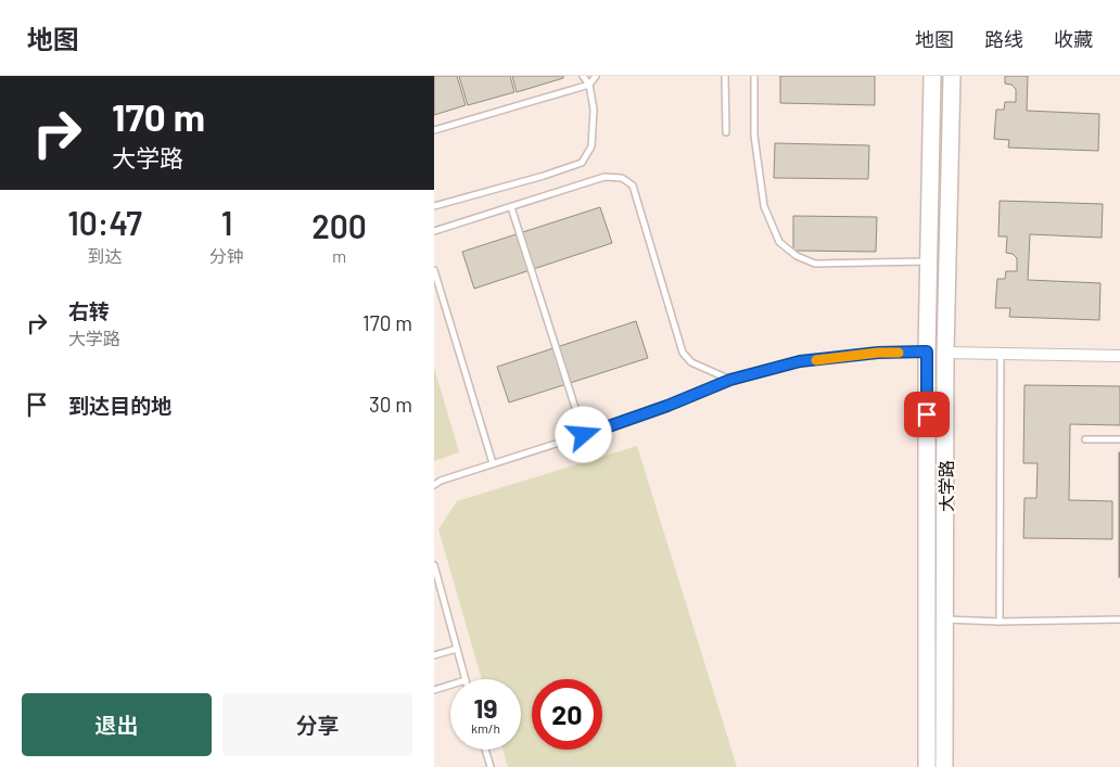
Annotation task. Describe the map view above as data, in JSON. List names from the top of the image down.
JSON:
{
  "streets": {
    "main road": ["大学路"]
  },
  "page": {
    "header": "地图",
    "nav": ["地图", "路线", "收藏"],
    "turn": ["170 m", "大学路"],
    "eta": [
      "10:47",
      "到达",
      "1",
      "分钟",
      "200",
      "m"
    ],
    "list": [
      {
        "name": "右转",
        "note": "大学路",
        "value": "170 m"
      },
      {
        "name": "到达目的地",
        "value": "30 m"
      }
    ],
    "speed": "19 km/h",
    "limit": "20",
    "buttons": ["退出", "分享"]
  }
}
